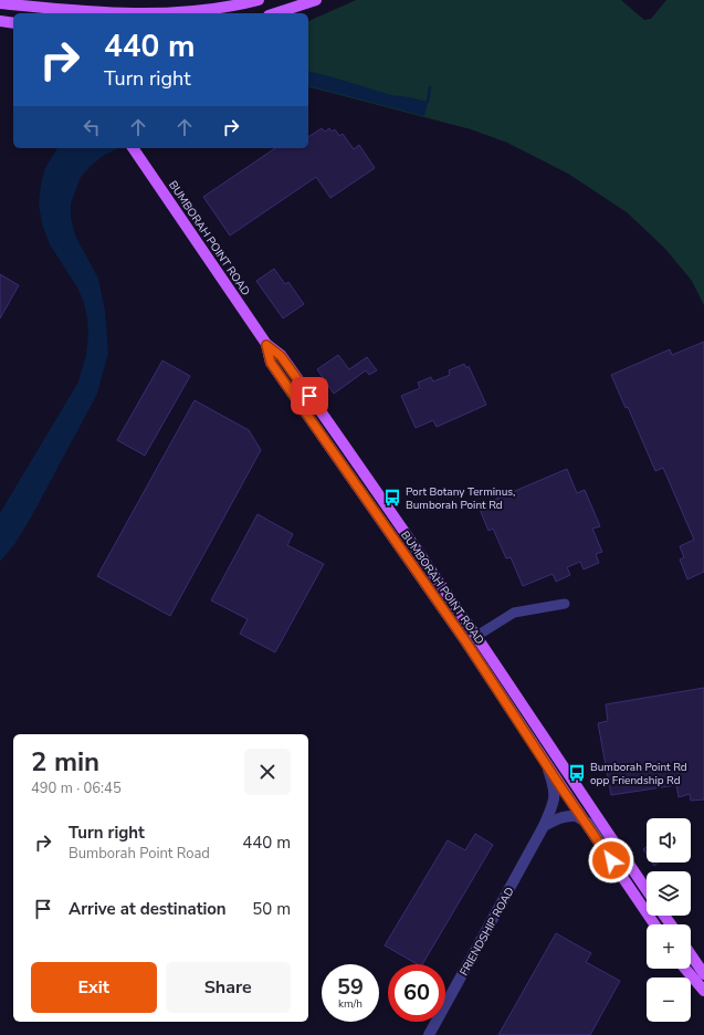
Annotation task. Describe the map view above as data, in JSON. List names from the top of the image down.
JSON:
{
  "streets": {
    "main road": ["BUMBORAH POINT ROAD"],
    "street": ["FRIENDSHIP ROAD"]
  },
  "crossings": [
    ["BUMBORAH POINT ROAD", "FRIENDSHIP ROAD"]
  ],
  "places": {
    "bus stop": ["Port Botany Terminus, Bumborah Point Rd", "Bumborah Point Rd opp Friendship Rd"]
  },
  "page": {
    "turn": ["440 m", "Turn right"],
    "heading": ["2 min", "490 m · 06:45"],
    "list": [
      {
        "name": "Turn right",
        "note": "Bumborah Point Road",
        "value": "440 m"
      },
      {
        "name": "Arrive at destination",
        "value": "50 m"
      }
    ],
    "map_buttons": ["+", "−"],
    "buttons": ["Exit", "Share"],
    "speed": "59 km/h",
    "limit": "60"
  }
}
